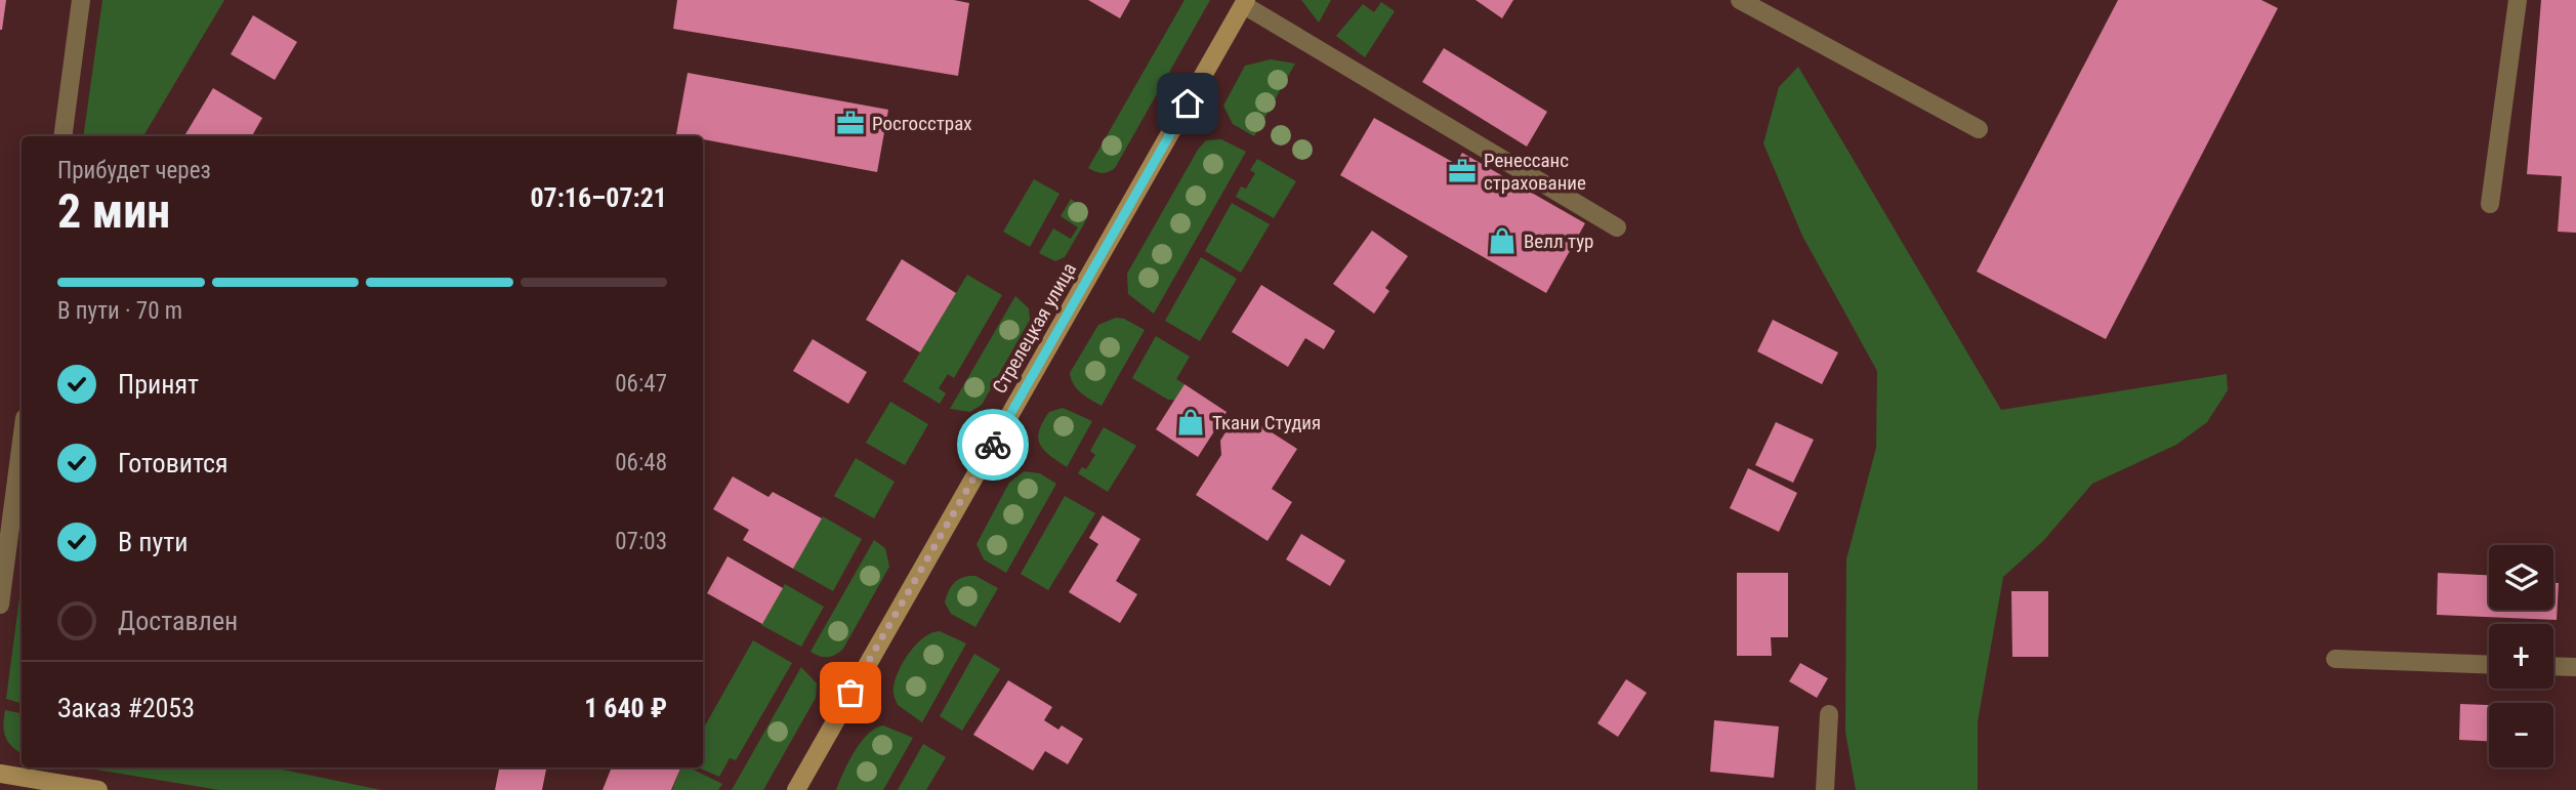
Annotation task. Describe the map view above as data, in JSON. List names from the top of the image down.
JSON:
{
  "streets": {
    "main road": ["Стрелецкая улица"]
  },
  "places": {
    "office": ["Росгосстрах", "Ренессанс страхование"],
    "shop": ["Велл тур", "Ткани Студия"]
  },
  "page": {
    "heading": ["2 мин", "Прибудет через", "07:16–07:21"],
    "panel": ["Заказ #2053", "1 640 ₽"],
    "bar": "В пути · 70 m",
    "list": [
      ["Принят", "06:47"],
      ["Готовится", "06:48"],
      ["В пути", "07:03"],
      "Доставлен"
    ],
    "map_buttons": ["+", "−"]
  }
}
